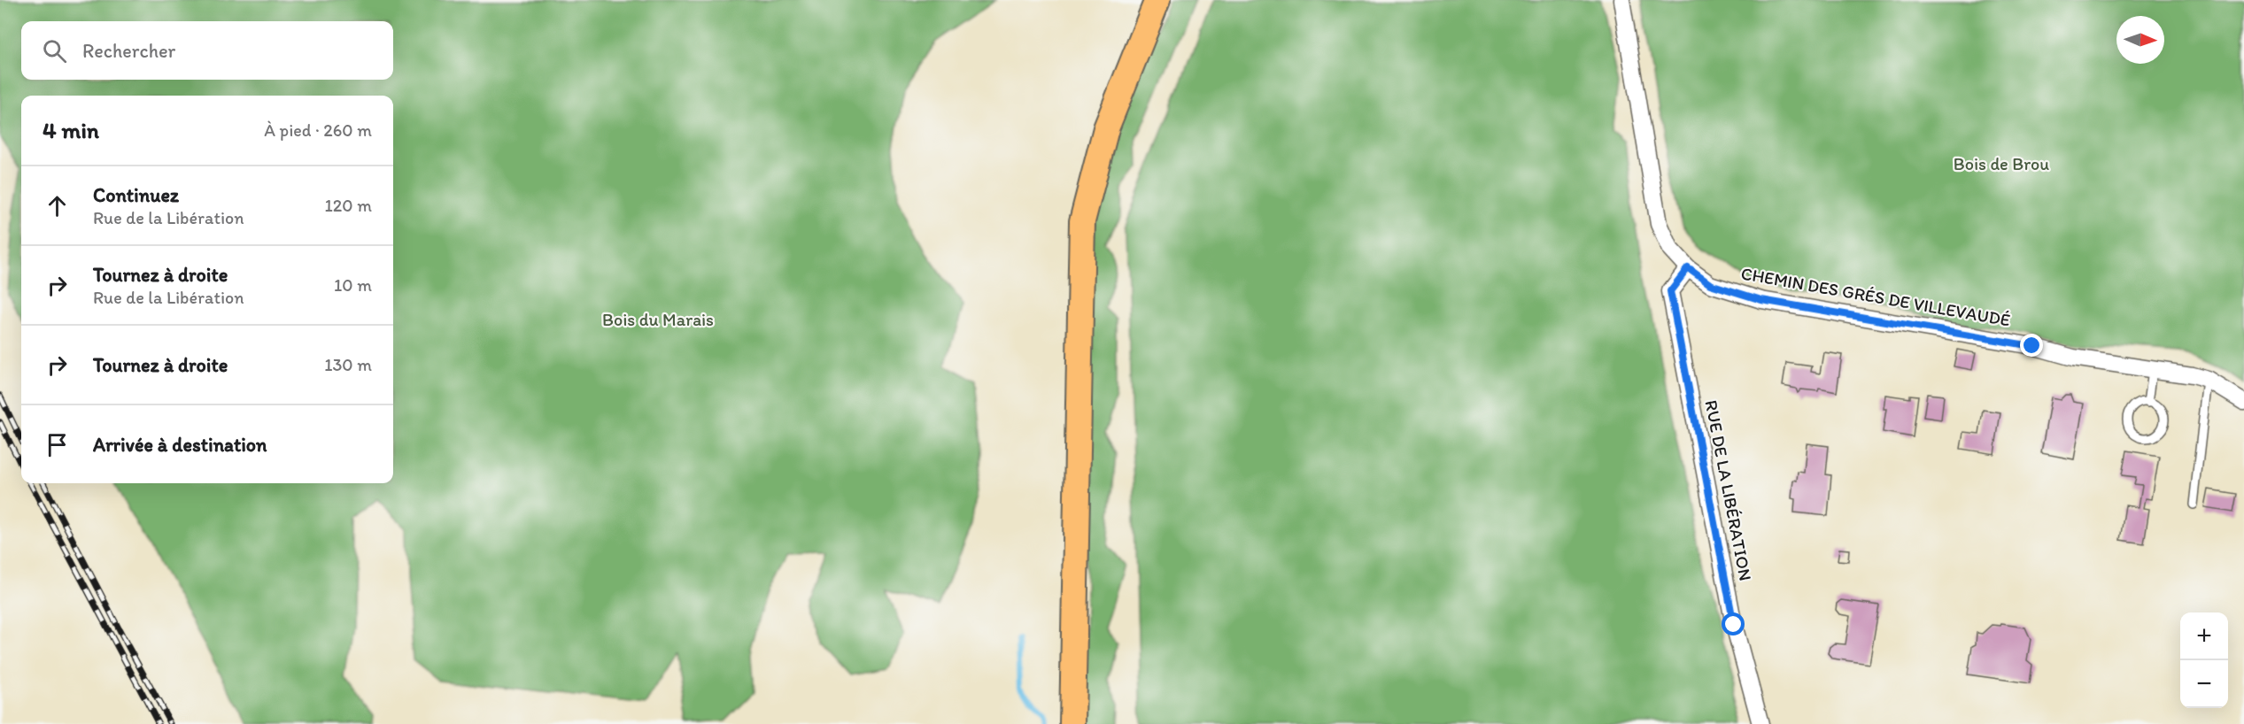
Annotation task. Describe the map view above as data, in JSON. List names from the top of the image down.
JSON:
{
  "streets": {
    "street": ["CHEMIN DES GRÉS DE VILLEVAUDÉ", "RUE DE LA LIBÉRATION"]
  },
  "crossings": [
    ["CHEMIN DES GRÉS DE VILLEVAUDÉ", "RUE DE LA LIBÉRATION"]
  ],
  "parks": ["Bois de Brou", "Bois du Marais"],
  "north": "right",
  "page": {
    "search": "Rechercher",
    "heading": ["4 min", "À pied · 260 m"],
    "list": [
      ["Continuez", "Rue de la Libération", "120 m"],
      ["Tournez à droite", "Rue de la Libération", "10 m"],
      ["Tournez à droite", "130 m"],
      "Arrivée à destination"
    ],
    "map_buttons": ["+", "−"]
  }
}
